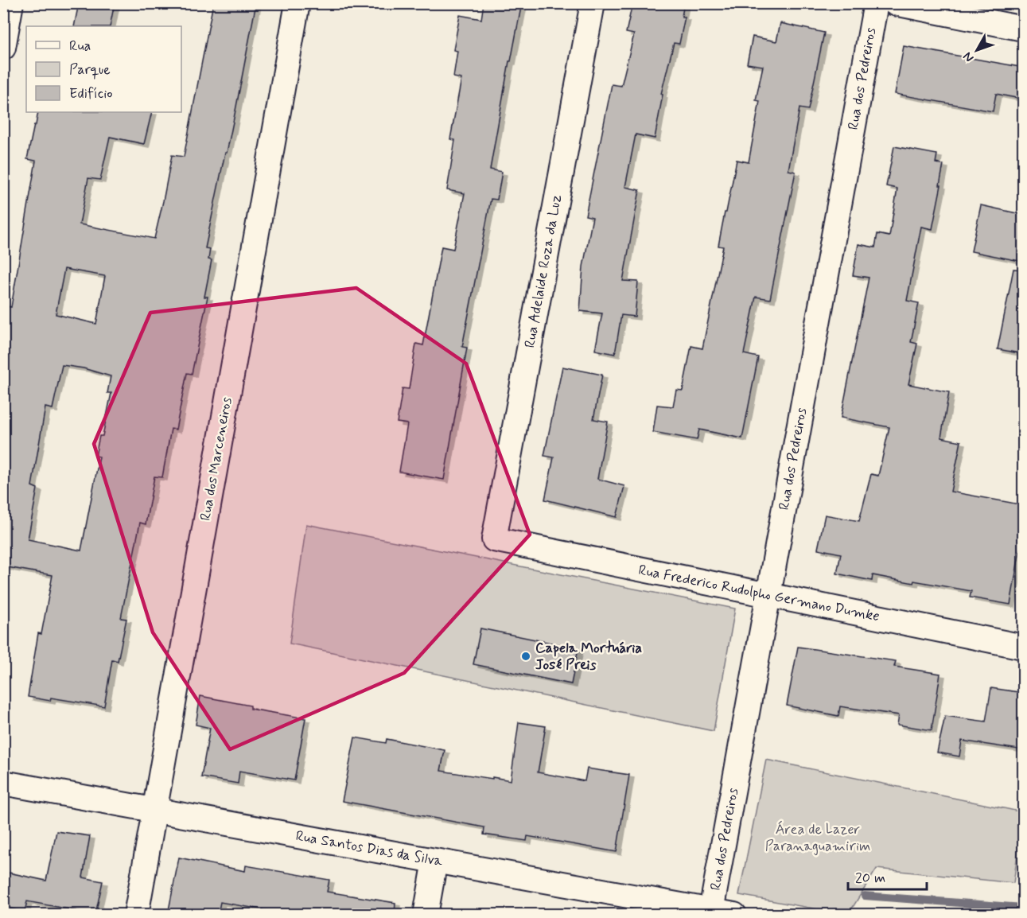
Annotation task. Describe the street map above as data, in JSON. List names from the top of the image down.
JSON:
{
  "streets": {
    "street": [
      "Rua dos Pedreiros",
      "Rua Adelaide Roza da Luz",
      "Rua dos Marceneiros",
      "Rua Frederico Rudolpho Germano Dumke",
      "Rua Santos Dias da Silva"
    ]
  },
  "crossings": [
    ["Rua dos Pedreiros", "Rua Frederico Rudolpho Germano Dumke"],
    ["Rua dos Pedreiros", "Rua Santos Dias da Silva"],
    ["Rua Adelaide Roza da Luz", "Rua Frederico Rudolpho Germano Dumke"],
    ["Rua dos Marceneiros", "Rua Santos Dias da Silva"]
  ],
  "parks": ["Área de Lazer Paranaguamirim"],
  "places": ["Capela Mortuária José Preis"],
  "legend": ["Rua", "Parque", "Edifício"],
  "scale_bar": "20 m",
  "north": "bottom left"
}
